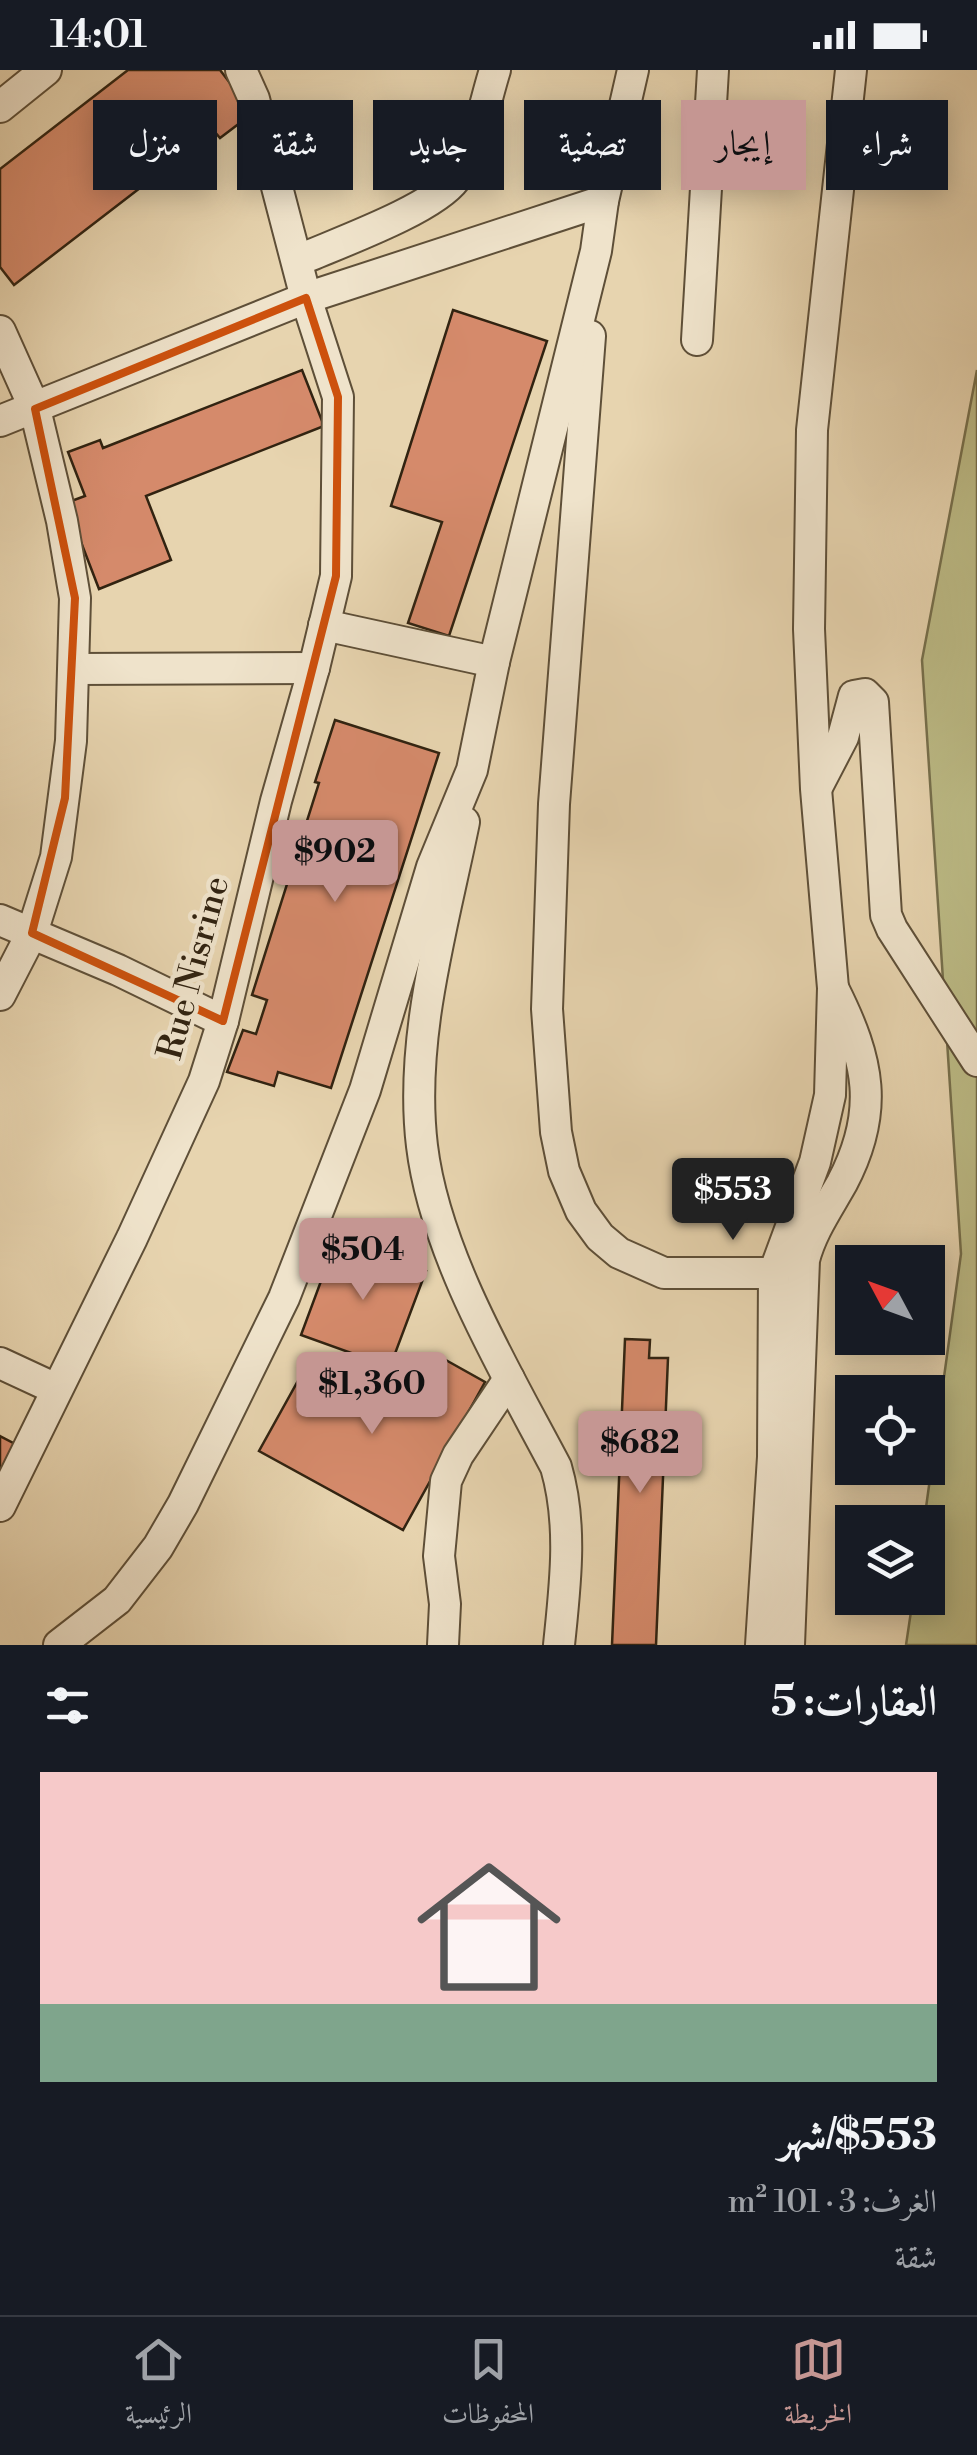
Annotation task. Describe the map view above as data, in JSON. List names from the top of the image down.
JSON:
{
  "streets": {
    "street": ["Rue Nisrine"]
  },
  "north": "top left",
  "page": {
    "status": "14:01",
    "chip": [
      "شراء",
      "إيجار",
      "تصفية",
      "جديد",
      "شقة",
      "منزل"
    ],
    "price": [
      "$902",
      "$553",
      "$504",
      "$1,360",
      "$682"
    ],
    "heading": "العقارات: 5",
    "list": [
      {
        "name": "$553/شهر",
        "note": "الغرف: 3 · 101 m² · شقة"
      }
    ],
    "tabs": ["الخريطة", "المحفوظات", "الرئيسية"]
  }
}
